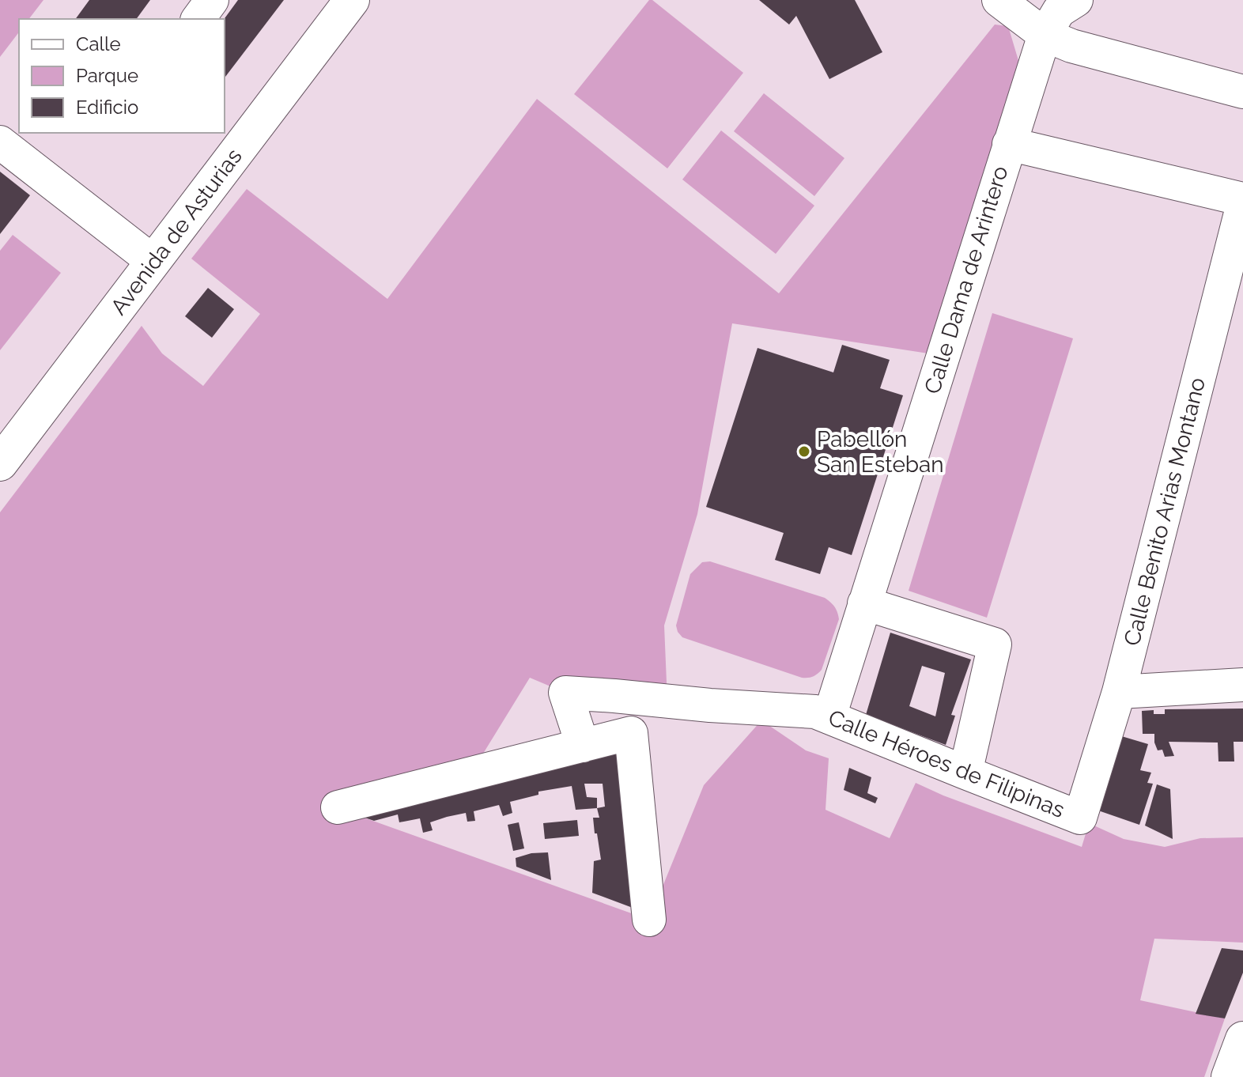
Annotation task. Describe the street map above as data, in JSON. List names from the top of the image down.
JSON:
{
  "streets": {
    "main road": ["Avenida de Asturias"],
    "street": ["Calle Dama de Arintero", "Calle Benito Arias Montano", "Calle Héroes de Filipinas"]
  },
  "crossings": [
    ["Calle Dama de Arintero", "Calle Héroes de Filipinas"],
    ["Calle Benito Arias Montano", "Calle Héroes de Filipinas"]
  ],
  "places": ["Pabellón San Esteban"],
  "legend": ["Calle", "Parque", "Edificio"]
}
